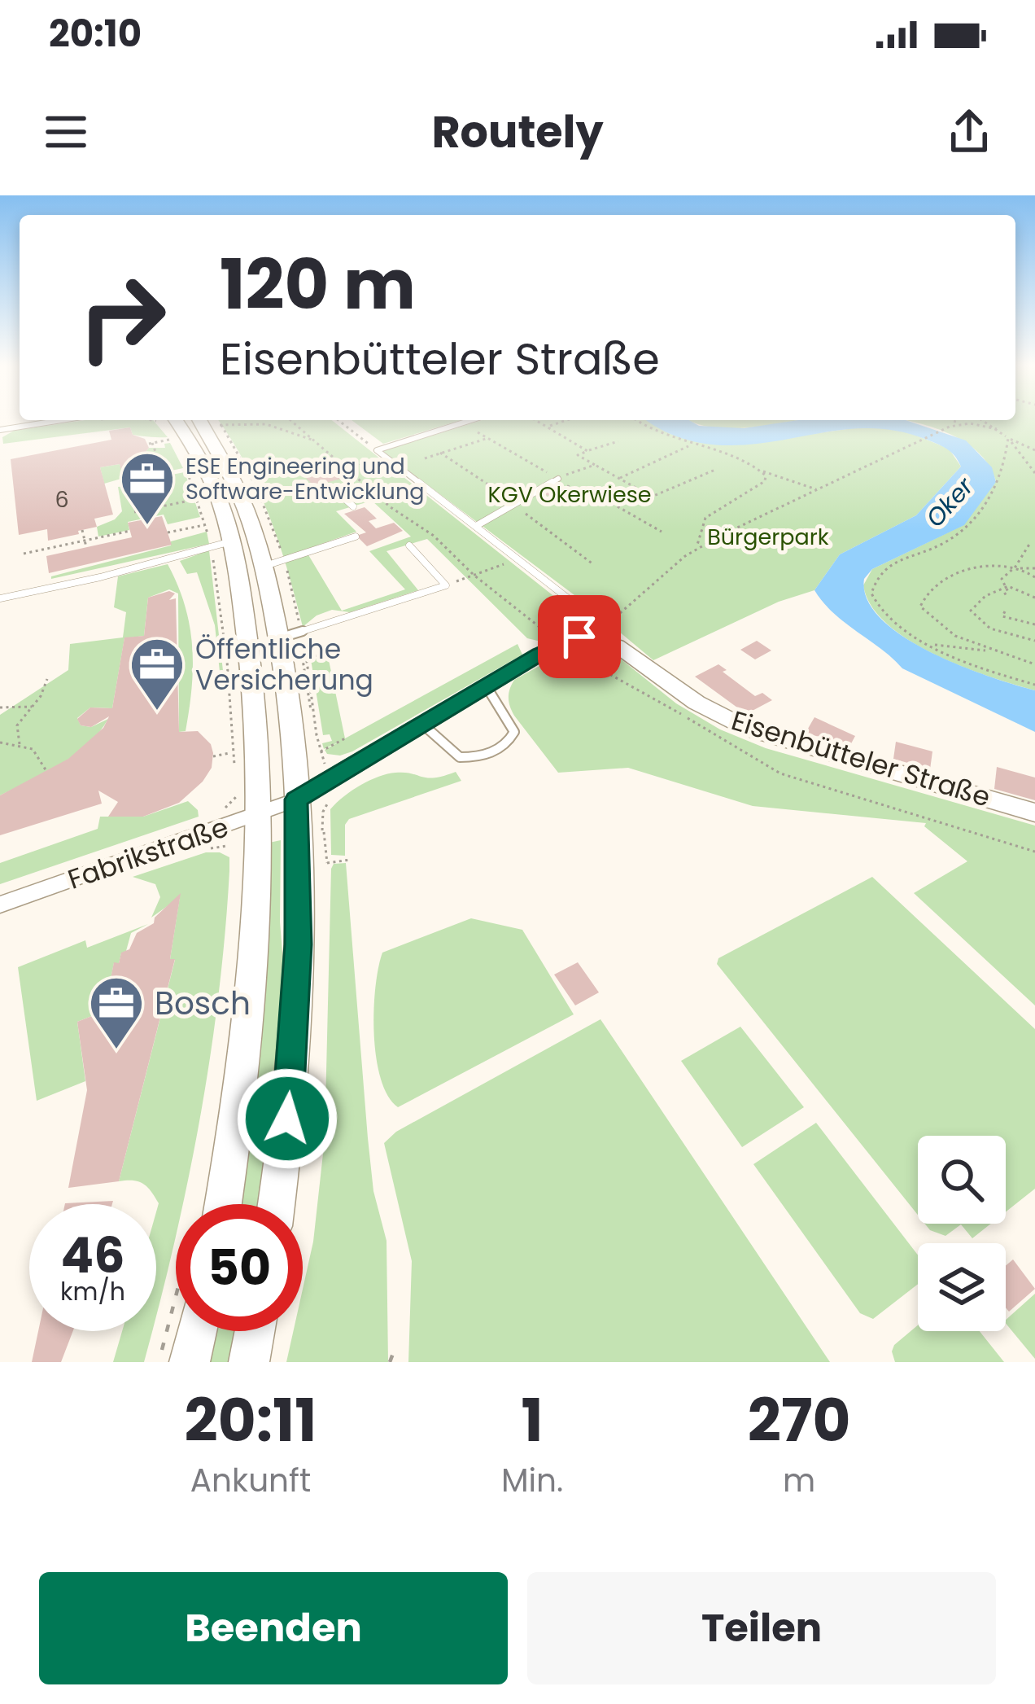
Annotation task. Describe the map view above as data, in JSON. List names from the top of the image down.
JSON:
{
  "streets": {
    "street": ["Eisenbütteler Straße", "Fabrikstraße"]
  },
  "water": ["Oker"],
  "parks": ["KGV Okerwiese", "Bürgerpark"],
  "places": {
    "office": ["ESE Engineering und Software-Entwicklung", "Öffentliche Versicherung", "Bosch"]
  },
  "house_numbers": ["6"],
  "page": {
    "status": "20:10",
    "header": "Routely",
    "turn": ["120 m", "Eisenbütteler Straße"],
    "speed": "46 km/h",
    "limit": "50",
    "eta": [
      "20:11",
      "Ankunft",
      "1",
      "Min.",
      "270",
      "m"
    ],
    "buttons": ["Beenden", "Teilen"]
  }
}
